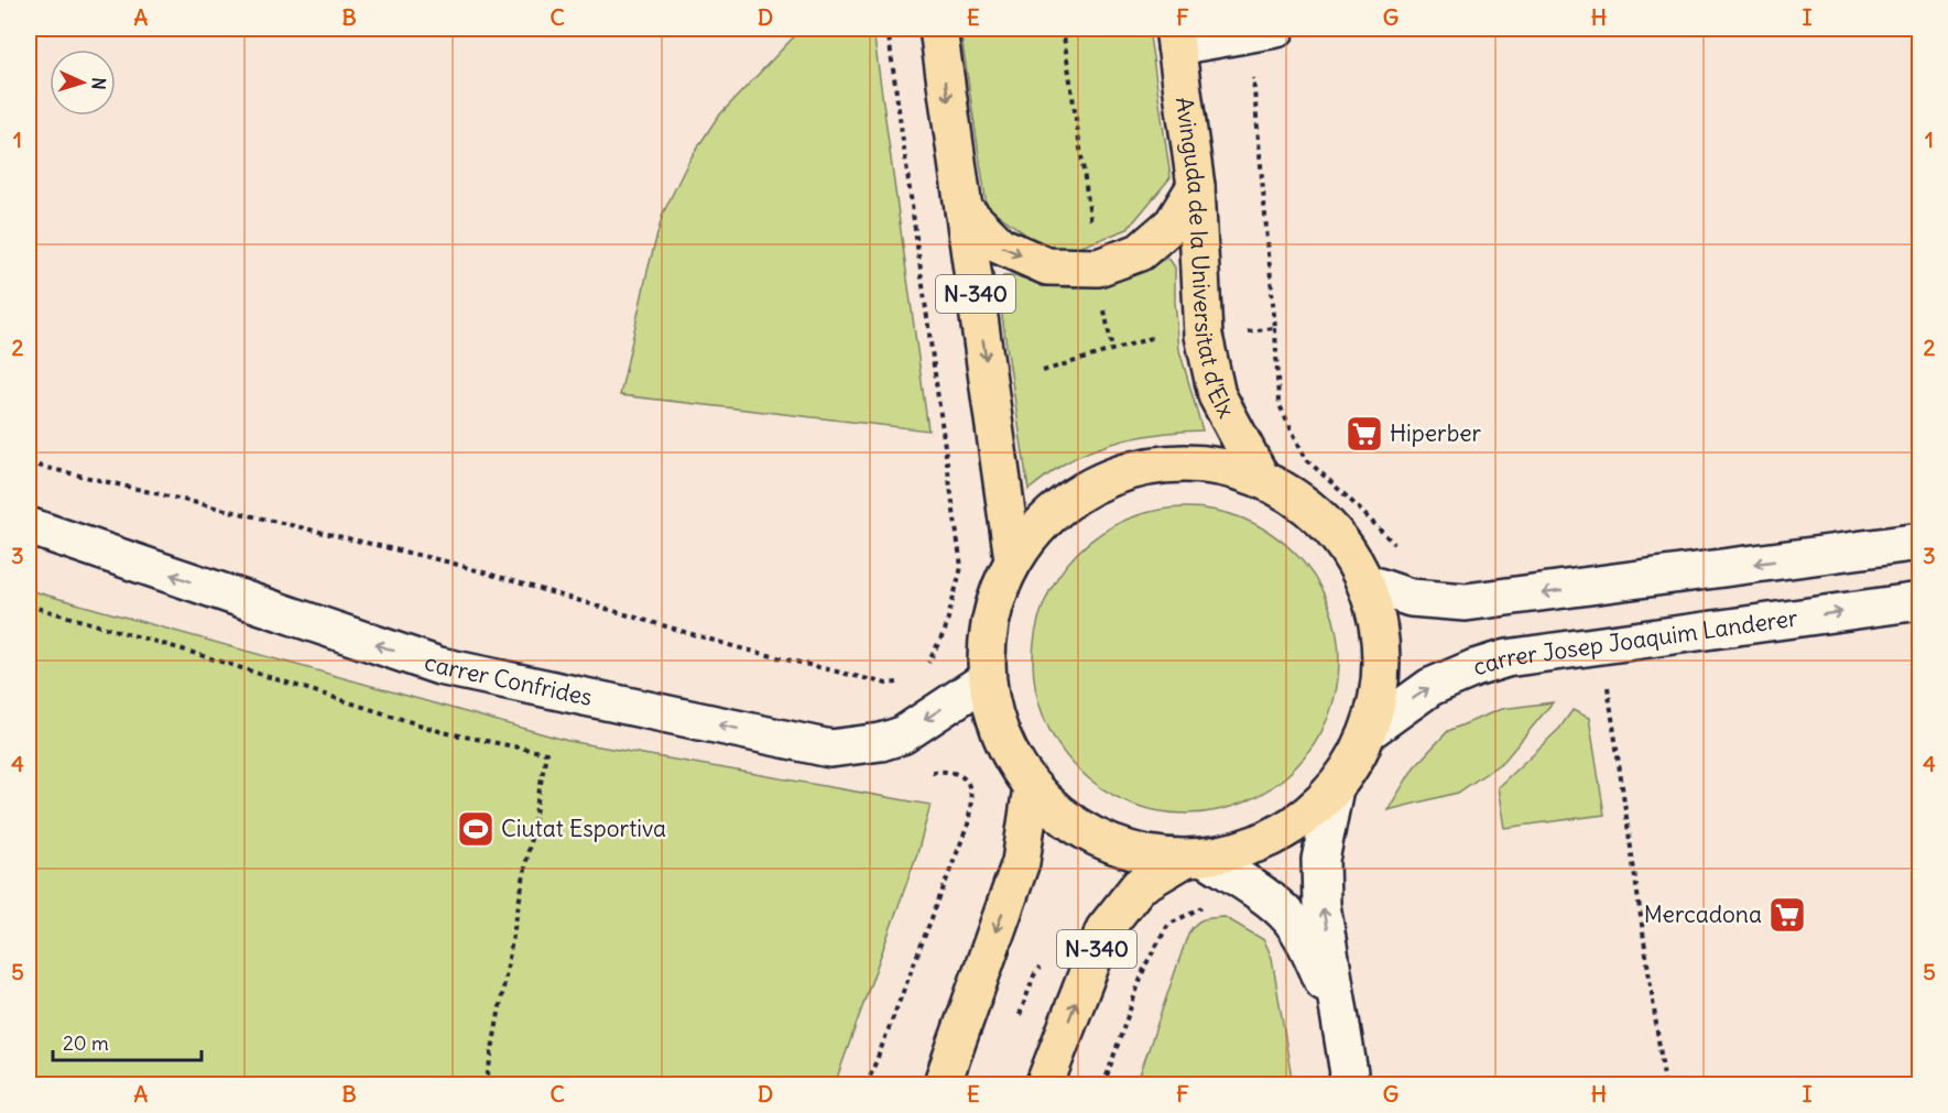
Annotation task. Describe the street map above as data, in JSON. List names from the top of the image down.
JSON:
{
  "streets": {
    "highway": ["Avinguda de la Universitat d'Elx", "N-340"],
    "street": ["carrer Josep Joaquim Landerer", "carrer Confrides"]
  },
  "crossings": [
    ["Avinguda de la Universitat d'Elx", "N-340"],
    ["N-340", "carrer Josep Joaquim Landerer"],
    ["N-340", "carrer Confrides"]
  ],
  "one_way": ["carrer Confrides"],
  "places": {
    "supermarket": ["Hiperber", "Mercadona"],
    "sports": ["Ciutat Esportiva"]
  },
  "scale_bar": "20 m",
  "north": "right",
  "grid": {
    "columns": [
      "A",
      "B",
      "C",
      "D",
      "E",
      "F",
      "G",
      "H",
      "I"
    ],
    "rows": [
      "1",
      "2",
      "3",
      "4",
      "5"
    ]
  }
}
